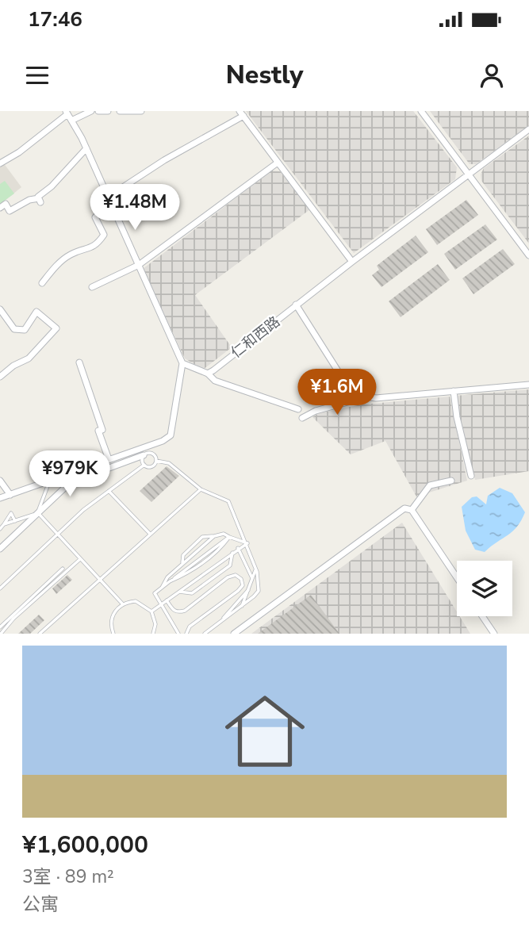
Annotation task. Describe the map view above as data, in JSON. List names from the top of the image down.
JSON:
{
  "streets": {
    "street": ["仁和西路"]
  },
  "page": {
    "status": "17:46",
    "header": "Nestly",
    "price": ["¥1.48M", "¥1.6M", "¥979K"],
    "list": [
      {
        "name": "¥1,600,000",
        "note": "3室 · 89 m² · 公寓"
      }
    ]
  }
}
